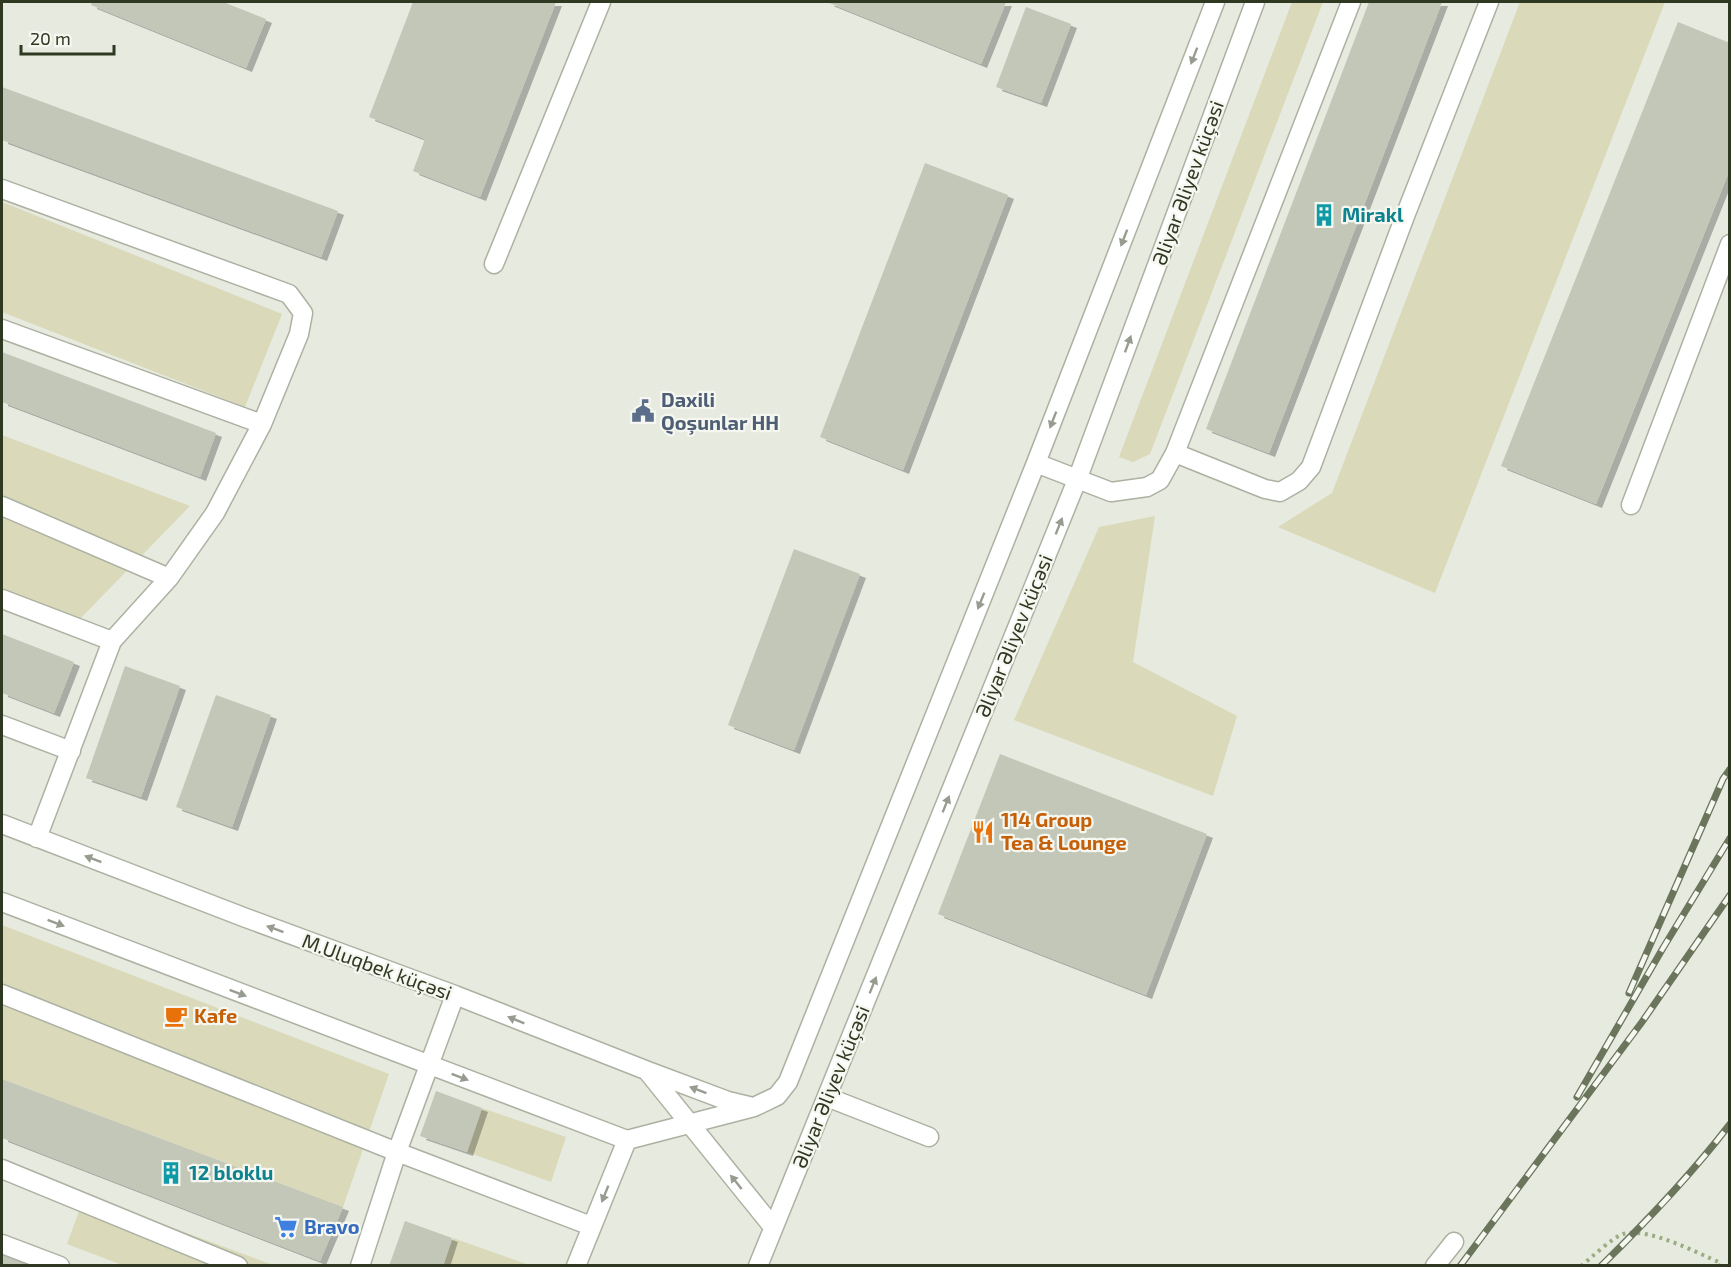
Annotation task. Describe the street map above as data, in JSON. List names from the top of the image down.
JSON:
{
  "streets": {
    "street": ["Əliyar Əliyev küçəsi", "M.Uluqbek küçəsi"]
  },
  "crossings": [
    ["Əliyar Əliyev küçəsi", "M.Uluqbek küçəsi"]
  ],
  "places": {
    "building": ["Mirakl", "12 bloklu"],
    "public building": ["Daxili Qoşunlar HH"],
    "restaurant": ["114 Group Tea & Lounge"],
    "cafe": ["Kafe"],
    "supermarket": ["Bravo"]
  },
  "scale_bar": "20 m"
}
